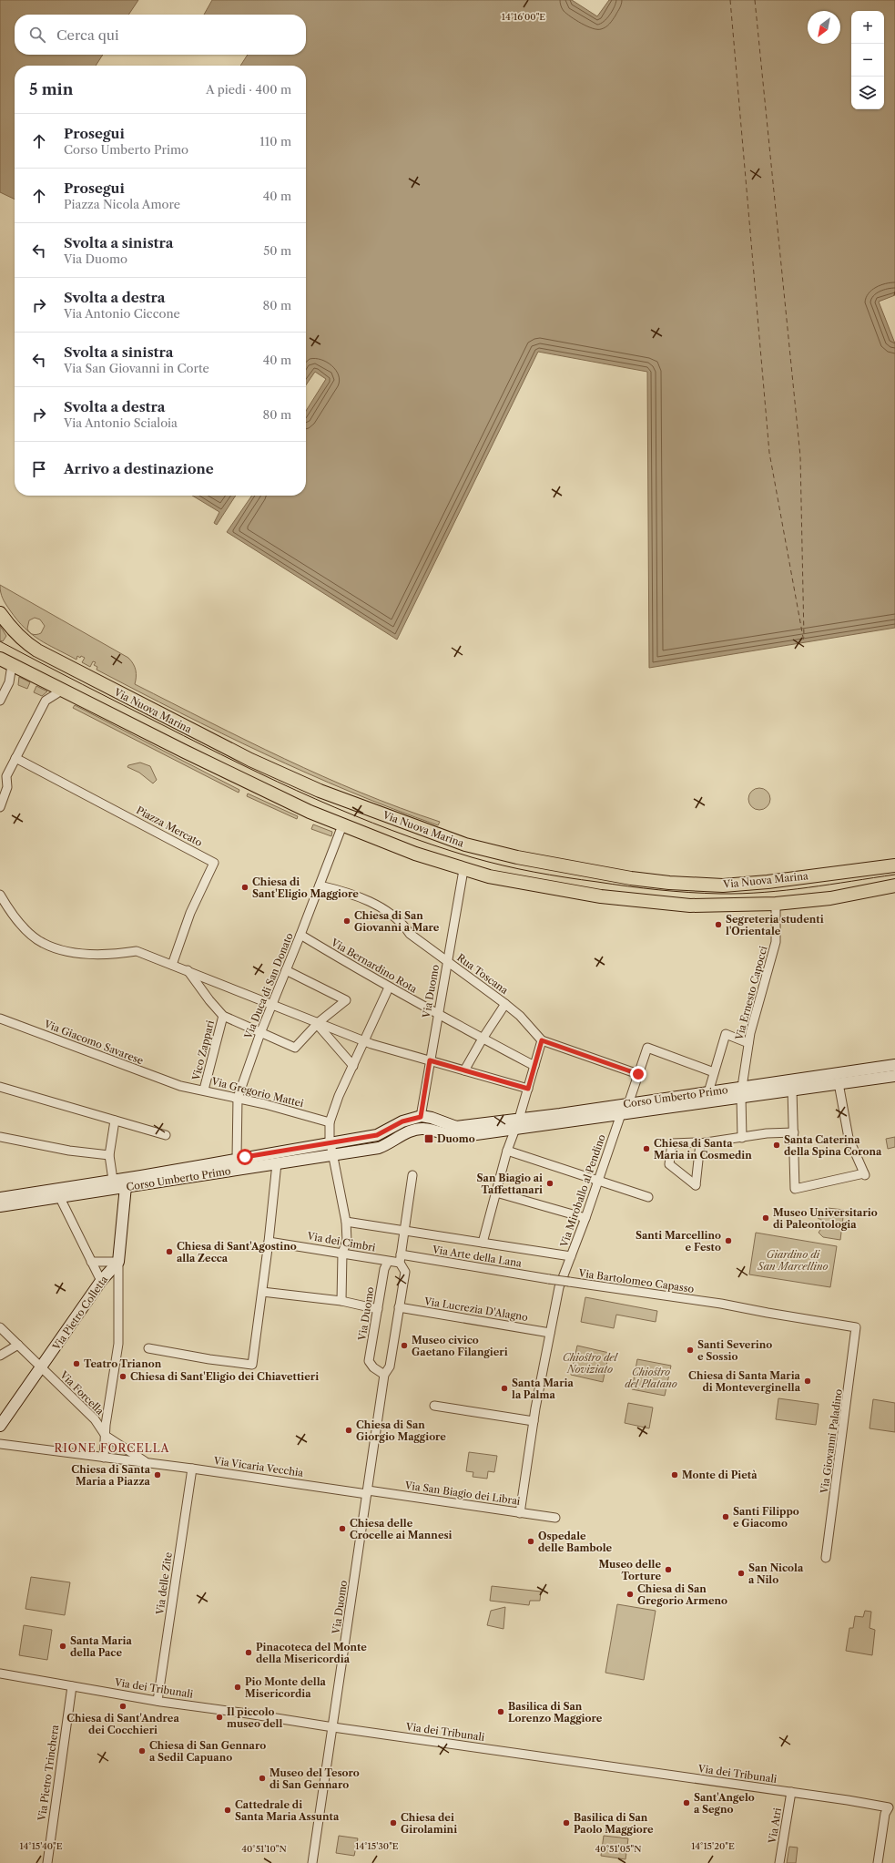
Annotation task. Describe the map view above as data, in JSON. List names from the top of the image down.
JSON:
{
  "streets": {
    "main road": ["Via Nuova Marina", "Corso Umberto Primo", "Via Pietro Colletta"],
    "street": [
      "Piazza Mercato",
      "Via Bernardino Rota",
      "Rua Toscana",
      "Via Duca di San Donato",
      "Via Duomo",
      "Via Ernesto Capocci",
      "Via Giacomo Savarese",
      "Vico Zappari",
      "Via Gregorio Mattei",
      "Via Miroballo al Pendino",
      "Via dei Cimbri",
      "Via Arte della Lana",
      "Via Bartolomeo Capasso",
      "Via Lucrezia D'Alagno",
      "Via Forcella",
      "Via Giovanni Paladino",
      "Via Vicaria Vecchia",
      "Via San Biagio dei Librai",
      "Via delle Zite",
      "Via dei Tribunali",
      "Via Pietro Trinchera",
      "Via Atri"
    ]
  },
  "crossings": [
    ["Via Bernardino Rota", "Via Duca di San Donato"],
    ["Via Bernardino Rota", "Via Duomo"],
    ["Rua Toscana", "Via Duca di San Donato"],
    ["Rua Toscana", "Via Duomo"],
    ["Via Duca di San Donato", "Via Gregorio Mattei"],
    ["Via Duca di San Donato", "Corso Umberto Primo"],
    ["Via Duomo", "Corso Umberto Primo"],
    ["Via Duomo", "Via dei Cimbri"],
    ["Via Duomo", "Via Arte della Lana"],
    ["Via Duomo", "Via Lucrezia D'Alagno"],
    ["Via Duomo", "Via Vicaria Vecchia"],
    ["Via Duomo", "Via San Biagio dei Librai"],
    ["Via Duomo", "Via dei Tribunali"],
    ["Via Ernesto Capocci", "Corso Umberto Primo"],
    ["Via Giacomo Savarese", "Via Gregorio Mattei"],
    ["Vico Zappari", "Via Gregorio Mattei"],
    ["Corso Umberto Primo", "Via Miroballo al Pendino"],
    ["Via Miroballo al Pendino", "Via Bartolomeo Capasso"],
    ["Via Miroballo al Pendino", "Via Lucrezia D'Alagno"],
    ["Via Miroballo al Pendino", "Via San Biagio dei Librai"],
    ["Via Arte della Lana", "Via Bartolomeo Capasso"],
    ["Via Bartolomeo Capasso", "Via Giovanni Paladino"],
    ["Via Pietro Colletta", "Via Forcella"],
    ["Via Vicaria Vecchia", "Via San Biagio dei Librai"],
    ["Via Vicaria Vecchia", "Via delle Zite"],
    ["Via delle Zite", "Via dei Tribunali"],
    ["Via dei Tribunali", "Via Pietro Trinchera"],
    ["Via dei Tribunali", "Via Atri"]
  ],
  "districts": ["RIONE FORCELLA"],
  "parks": ["Giardino di San Marcellino", "Chiostro del Noviziato", "Chiostro del Platano"],
  "places": {
    "other": [
      "Chiesa di Sant'Eligio Maggiore",
      "Chiesa di San Giovanni a Mare",
      "Segreteria studenti l'Orientale",
      "Santa Caterina della Spina Corona",
      "Chiesa di Santa Maria in Cosmedin",
      "San Biagio ai Taffettanari",
      "Museo Universitario di Paleontologia",
      "Santi Marcellino e Festo",
      "Chiesa di Sant'Agostino alla Zecca",
      "Museo civico Gaetano Filangieri",
      "Santi Severino e Sossio",
      "Teatro Trianon",
      "Chiesa di Sant'Eligio dei Chiavettieri",
      "Chiesa di Santa Maria di Monteverginella",
      "Santa Maria la Palma",
      "Chiesa di San Giorgio Maggiore",
      "Chiesa di Santa Maria a Piazza",
      "Monte di Pietà",
      "Santi Filippo e Giacomo",
      "Chiesa delle Crocelle ai Mannesi",
      "Ospedale delle Bambole",
      "Museo delle Torture",
      "San Nicola a Nilo",
      "Chiesa di San Gregorio Armeno",
      "Santa Maria della Pace",
      "Pinacoteca del Monte della Misericordia",
      "Pio Monte della Misericordia",
      "Chiesa di Sant'Andrea dei Cocchieri",
      "Basilica di San Lorenzo Maggiore",
      "Il piccolo museo dell",
      "Chiesa di San Gennaro a Sedil Capuano",
      "Museo del Tesoro di San Gennaro",
      "Sant'Angelo a Segno",
      "Cattedrale di Santa Maria Assunta",
      "Chiesa dei Girolamini",
      "Basilica di San Paolo Maggiore"
    ],
    "transit": ["Duomo"]
  },
  "north": "bottom left",
  "page": {
    "map_buttons": ["+", "−"],
    "search": "Cerca qui",
    "heading": ["5 min", "A piedi · 400 m"],
    "list": [
      ["Prosegui", "Corso Umberto Primo", "110 m"],
      ["Prosegui", "Piazza Nicola Amore", "40 m"],
      ["Svolta a sinistra", "Via Duomo", "50 m"],
      ["Svolta a destra", "Via Antonio Ciccone", "80 m"],
      ["Svolta a sinistra", "Via San Giovanni in Corte", "40 m"],
      ["Svolta a destra", "Via Antonio Scialoia", "80 m"],
      "Arrivo a destinazione"
    ]
  },
  "coordinates": [
    "14°16'00\"E",
    "14°15'40\"E",
    "14°15'30\"E",
    "14°15'20\"E",
    "40°51'10\"N",
    "40°51'05\"N"
  ]
}
